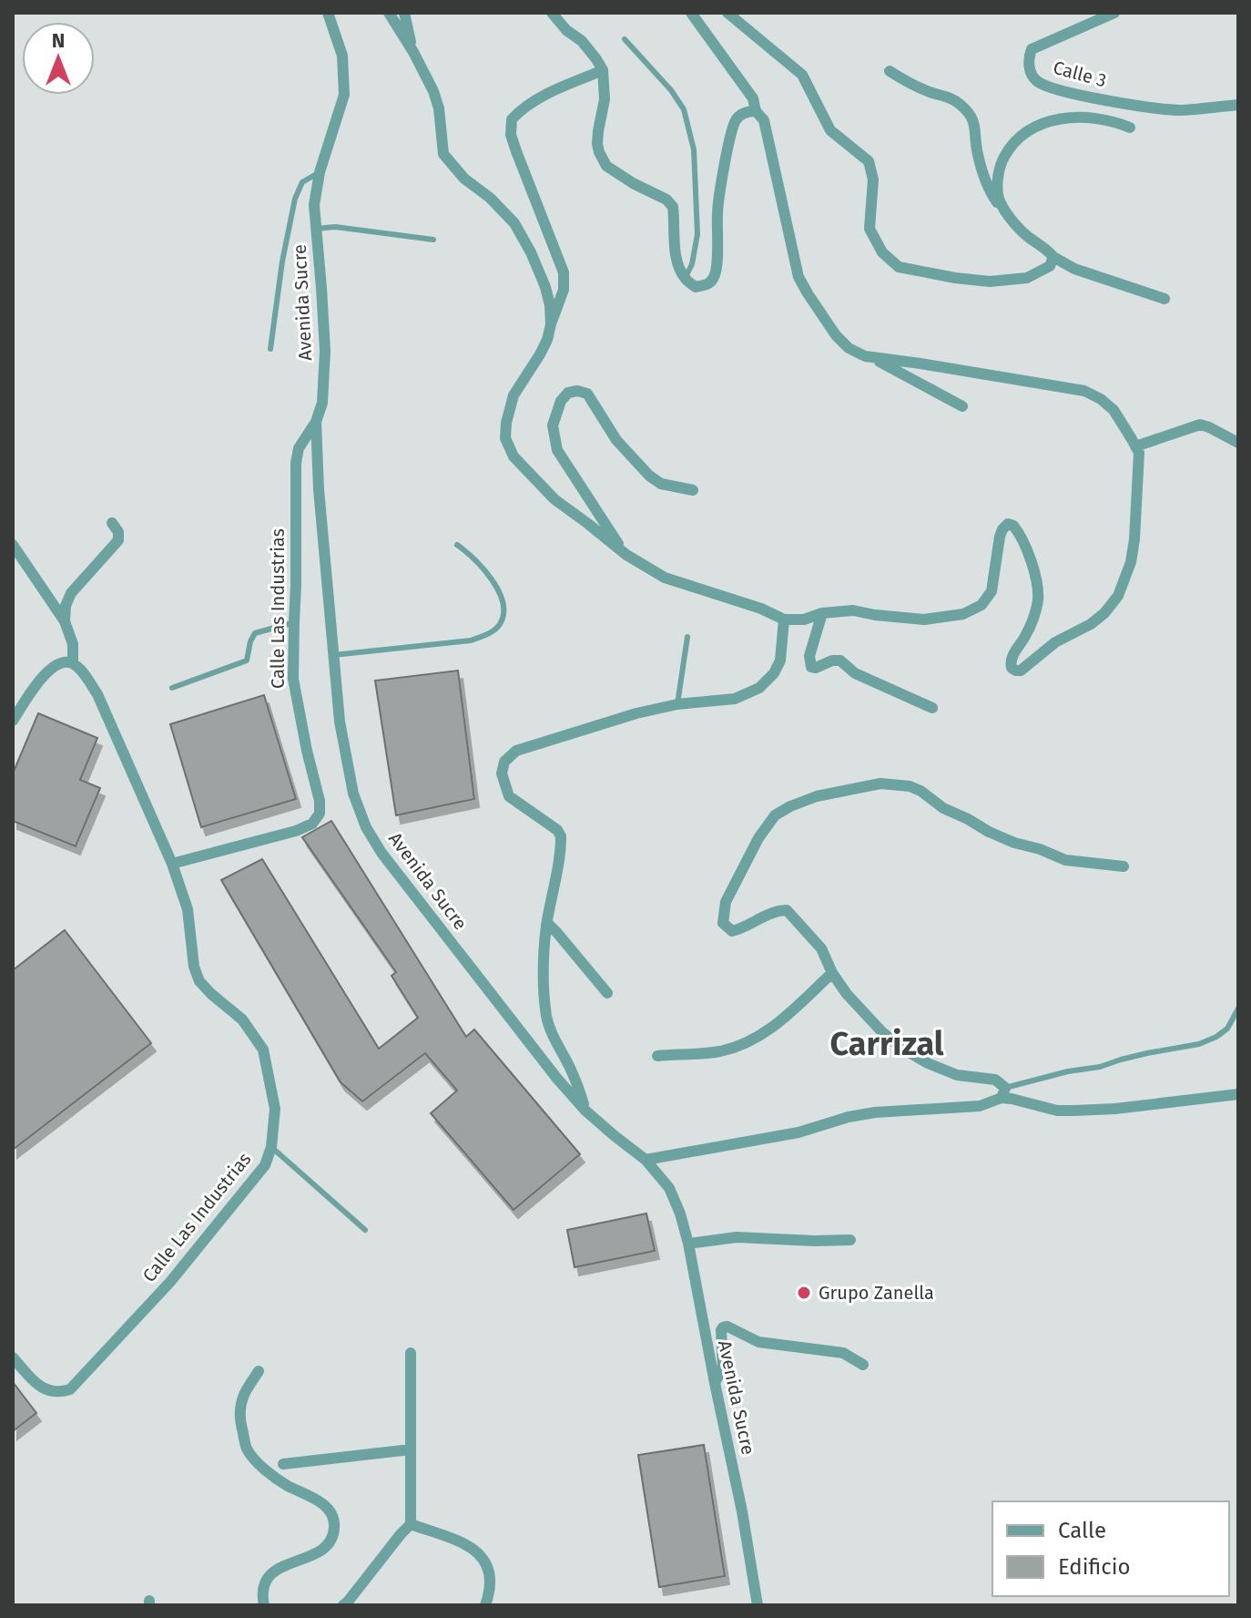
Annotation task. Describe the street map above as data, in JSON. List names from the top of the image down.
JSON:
{
  "streets": {
    "street": ["Calle 3", "Avenida Sucre", "Calle Las Industrias"]
  },
  "crossings": [
    ["Avenida Sucre", "Calle Las Industrias"]
  ],
  "districts": ["Carrizal"],
  "places": ["Grupo Zanella"],
  "legend": ["Calle", "Edificio"],
  "north": "top"
}
